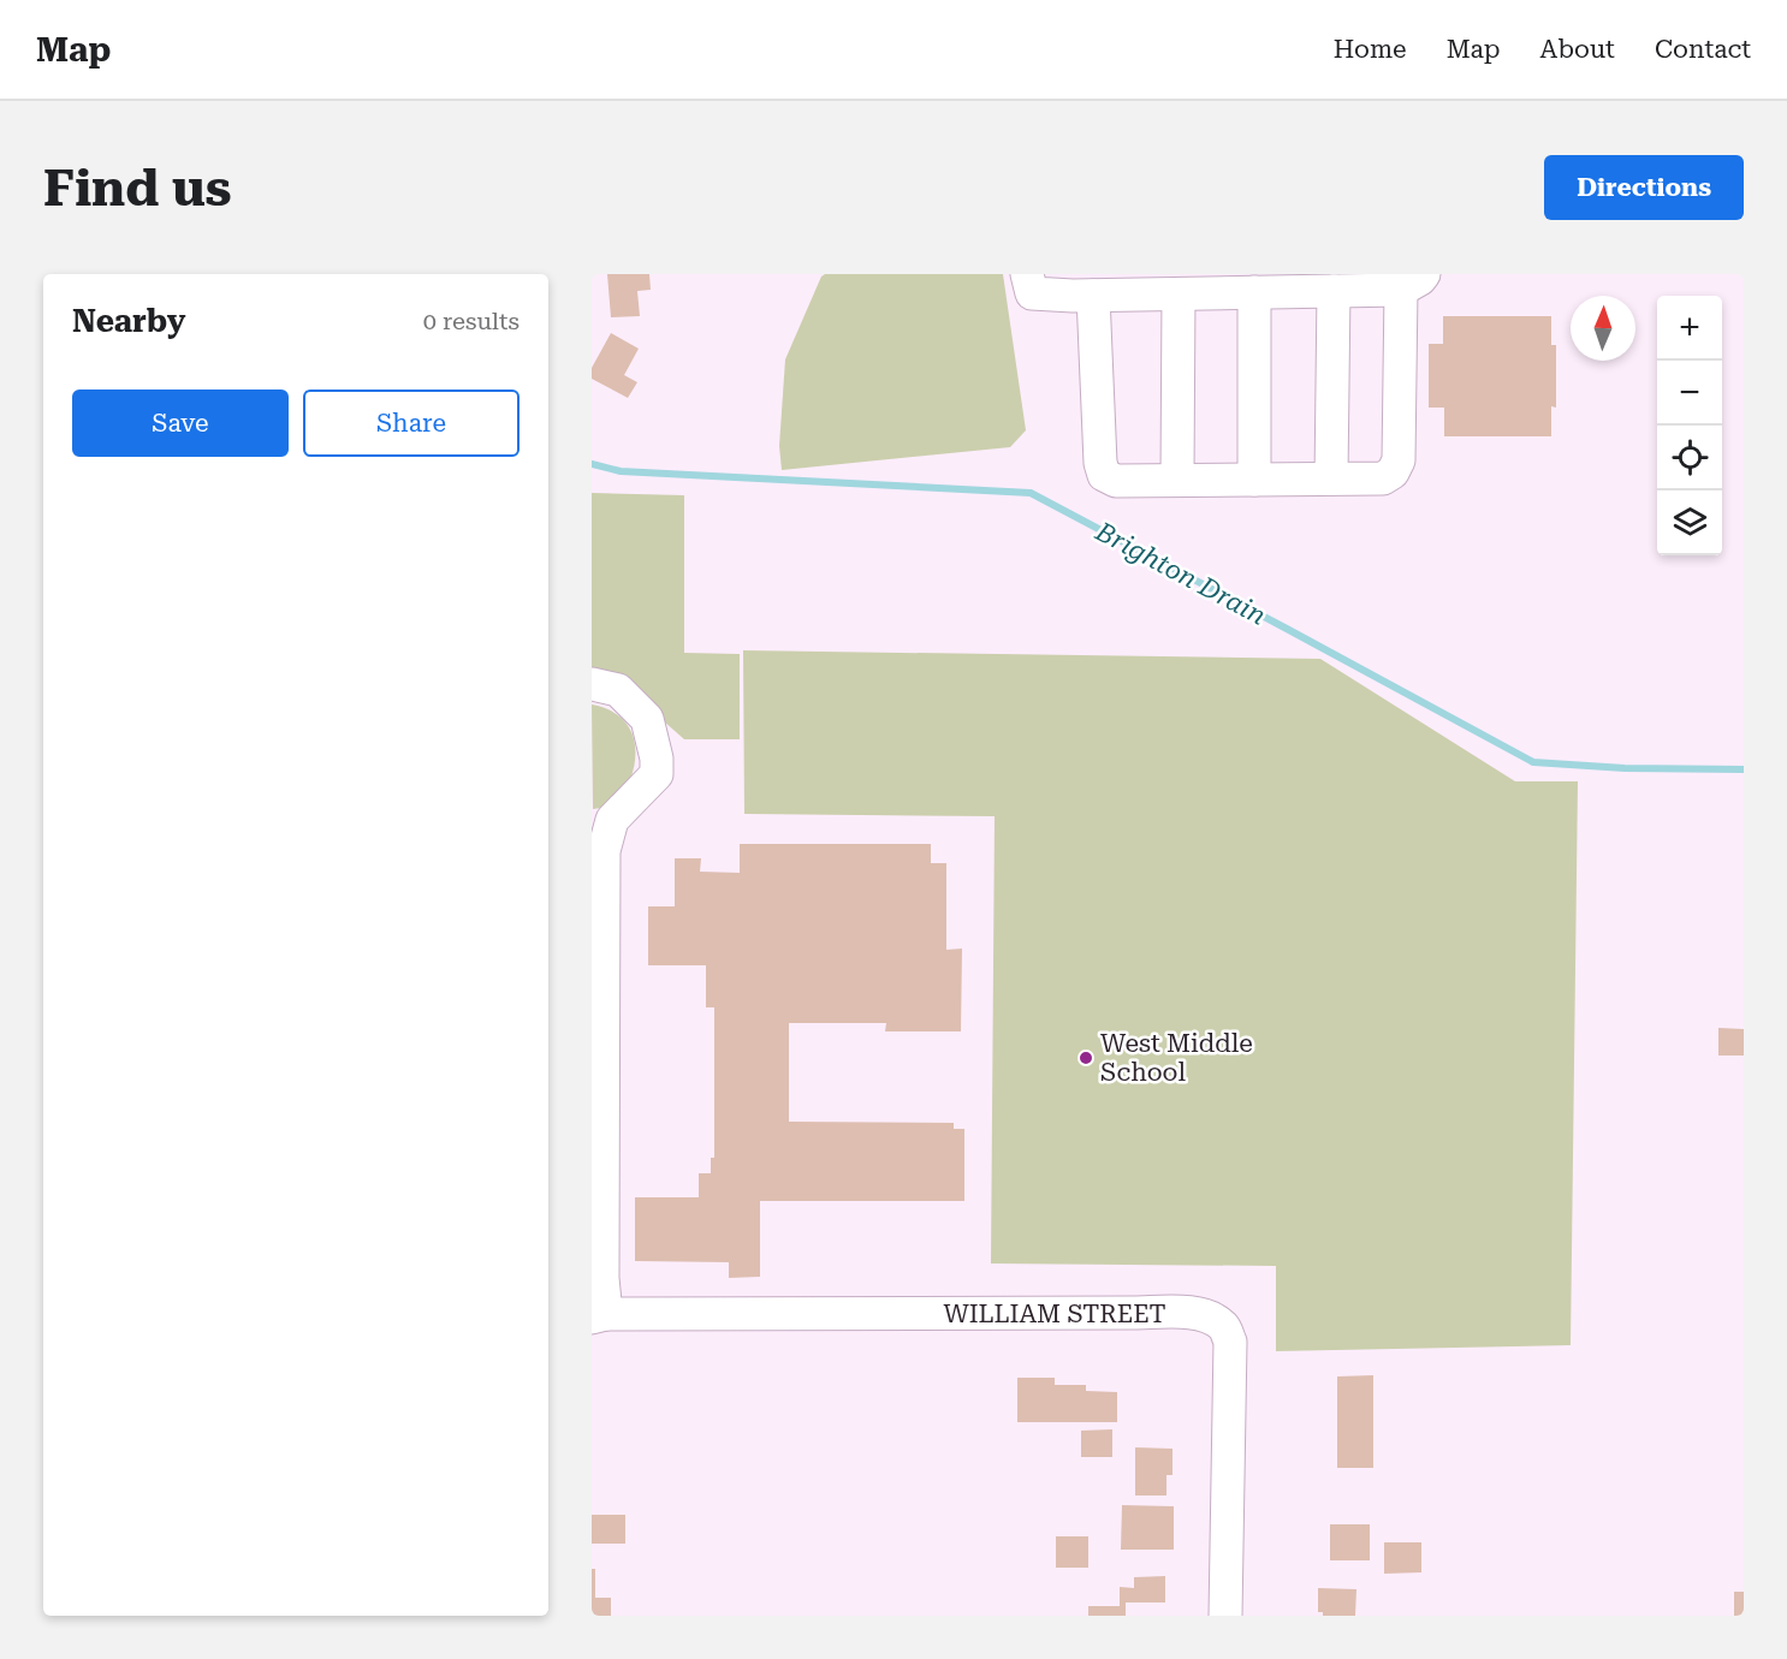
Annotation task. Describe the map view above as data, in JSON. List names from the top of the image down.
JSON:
{
  "streets": {
    "street": ["WILLIAM STREET"]
  },
  "water": ["Brighton Drain"],
  "places": ["West Middle School"],
  "north": "top",
  "page": {
    "header": "Map",
    "nav": [
      "Home",
      "Map",
      "About",
      "Contact"
    ],
    "buttons": [
      "Directions",
      ["Save", "Share"]
    ],
    "title": "Find us",
    "heading": ["Nearby", "0 results"],
    "map_buttons": ["+", "−"]
  }
}
